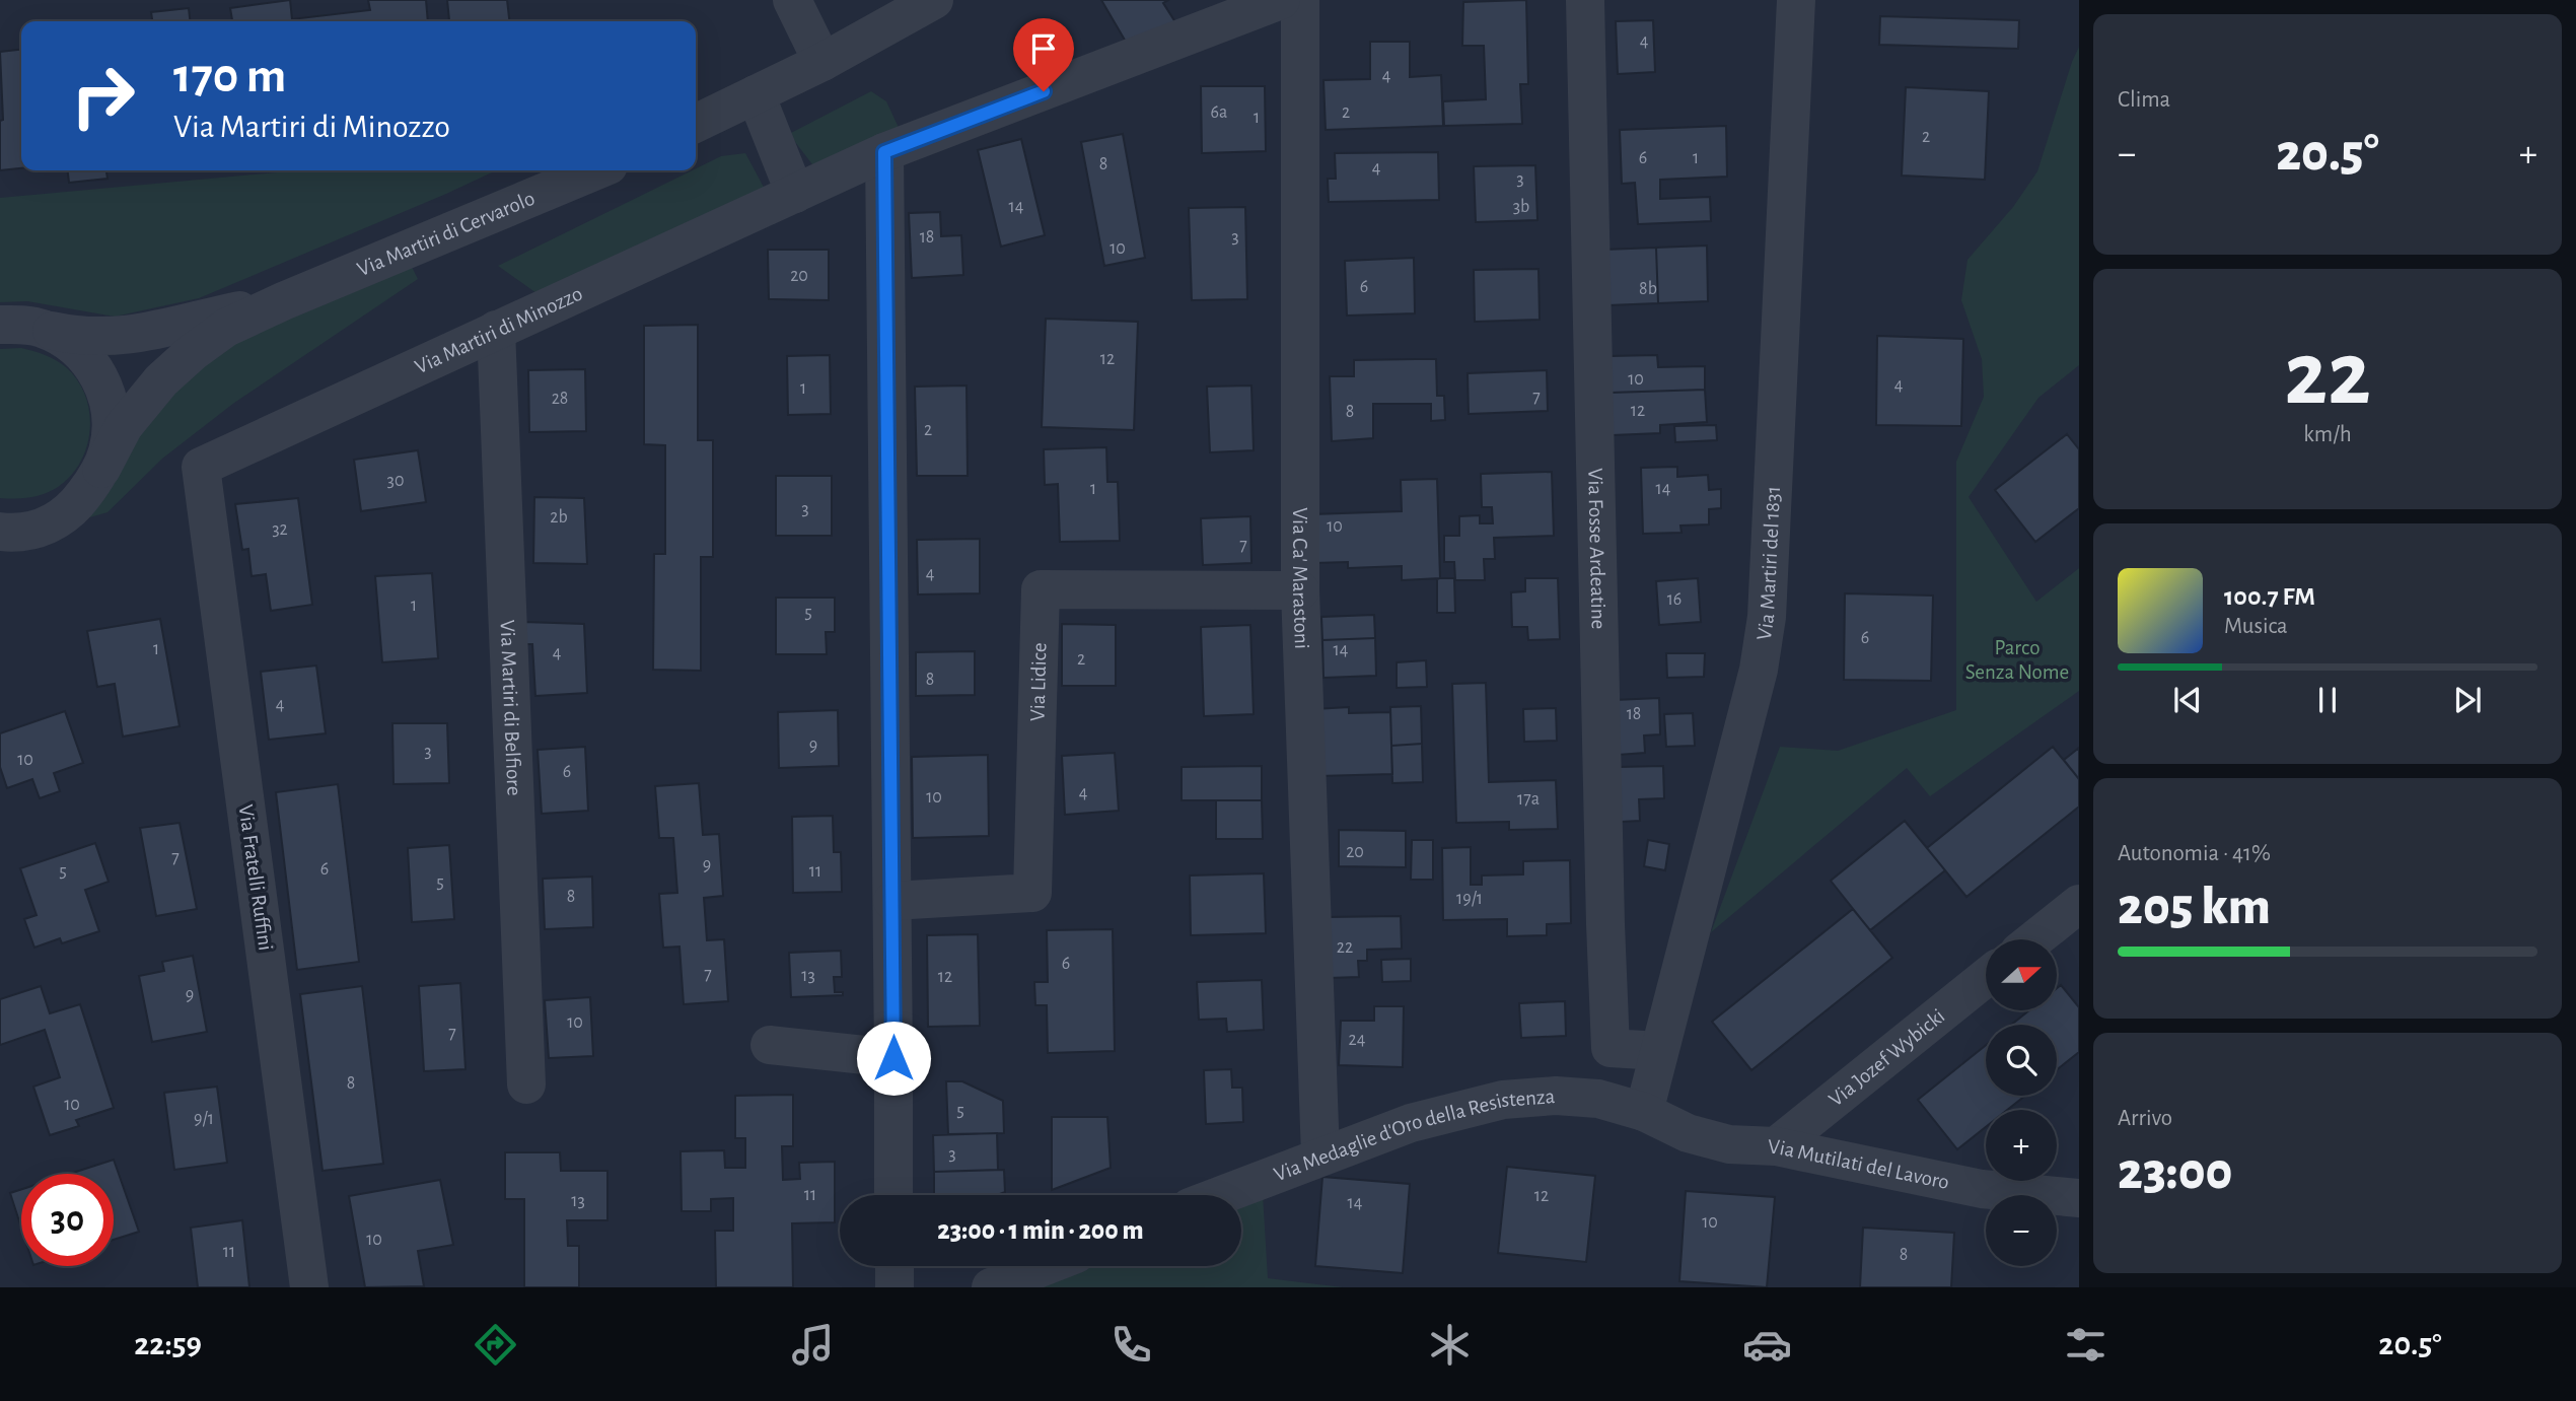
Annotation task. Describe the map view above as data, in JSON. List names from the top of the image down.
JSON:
{
  "streets": {
    "street": [
      "Via Martiri di Cervarolo",
      "Via Martiri di Minozzo",
      "Via Fosse Ardeatine",
      "Via Martiri del 1831",
      "Via Ca' Marastoni",
      "Via Lidice",
      "Via Martiri di Belfiore",
      "Via Fratelli Ruffini",
      "Via Jozef Wybicki",
      "Via Medaglie d'Oro della Resistenza",
      "Via Mutilati del Lavoro"
    ]
  },
  "crossings": [
    ["Via Martiri di Minozzo", "Via Martiri di Belfiore"],
    ["Via Martiri di Minozzo", "Via Fratelli Ruffini"],
    ["Via Fosse Ardeatine", "Via Martiri del 1831"],
    ["Via Martiri del 1831", "Via Medaglie d'Oro della Resistenza"],
    ["Via Martiri del 1831", "Via Mutilati del Lavoro"],
    ["Via Ca' Marastoni", "Via Lidice"],
    ["Via Ca' Marastoni", "Via Medaglie d'Oro della Resistenza"],
    ["Via Jozef Wybicki", "Via Mutilati del Lavoro"],
    ["Via Medaglie d'Oro della Resistenza", "Via Mutilati del Lavoro"]
  ],
  "parks": ["Parco Senza Nome"],
  "house_numbers": [
    "4",
    "4",
    "6a",
    "2",
    "1",
    "2",
    "6",
    "1",
    "8",
    "4",
    "3",
    "14",
    "3b",
    "18",
    "3",
    "10",
    "20",
    "6",
    "8b",
    "12",
    "10",
    "4",
    "1",
    "7",
    "28",
    "12",
    "8",
    "2",
    "30",
    "1",
    "14",
    "3",
    "2b",
    "10",
    "32",
    "7",
    "4",
    "16",
    "1",
    "5",
    "6",
    "1",
    "14",
    "4",
    "2",
    "8",
    "4",
    "18",
    "9",
    "3",
    "10",
    "6",
    "4",
    "10",
    "17a",
    "20",
    "7",
    "9",
    "6",
    "5",
    "11",
    "5",
    "8",
    "19/1",
    "22",
    "6",
    "7",
    "13",
    "12",
    "9",
    "10",
    "7",
    "24",
    "8",
    "10",
    "5",
    "9/1",
    "3",
    "11",
    "12",
    "13",
    "14",
    "10",
    "10",
    "11",
    "8"
  ],
  "north": "right",
  "page": {
    "tile": [
      "Clima",
      ["22", "km/h"],
      ["Autonomia · 41%", "205 km"],
      ["Arrivo", "23:00"]
    ],
    "turn": ["170 m", "Via Martiri di Minozzo"],
    "heat": ["−", "20.5°", "+"],
    "song": ["100.7 FM", "Musica"],
    "map_buttons": ["+", "−"],
    "limit": "30",
    "trip": "23:00 · 1 min · 200 m",
    "tabs": ["22:59", "20.5°"]
  }
}
